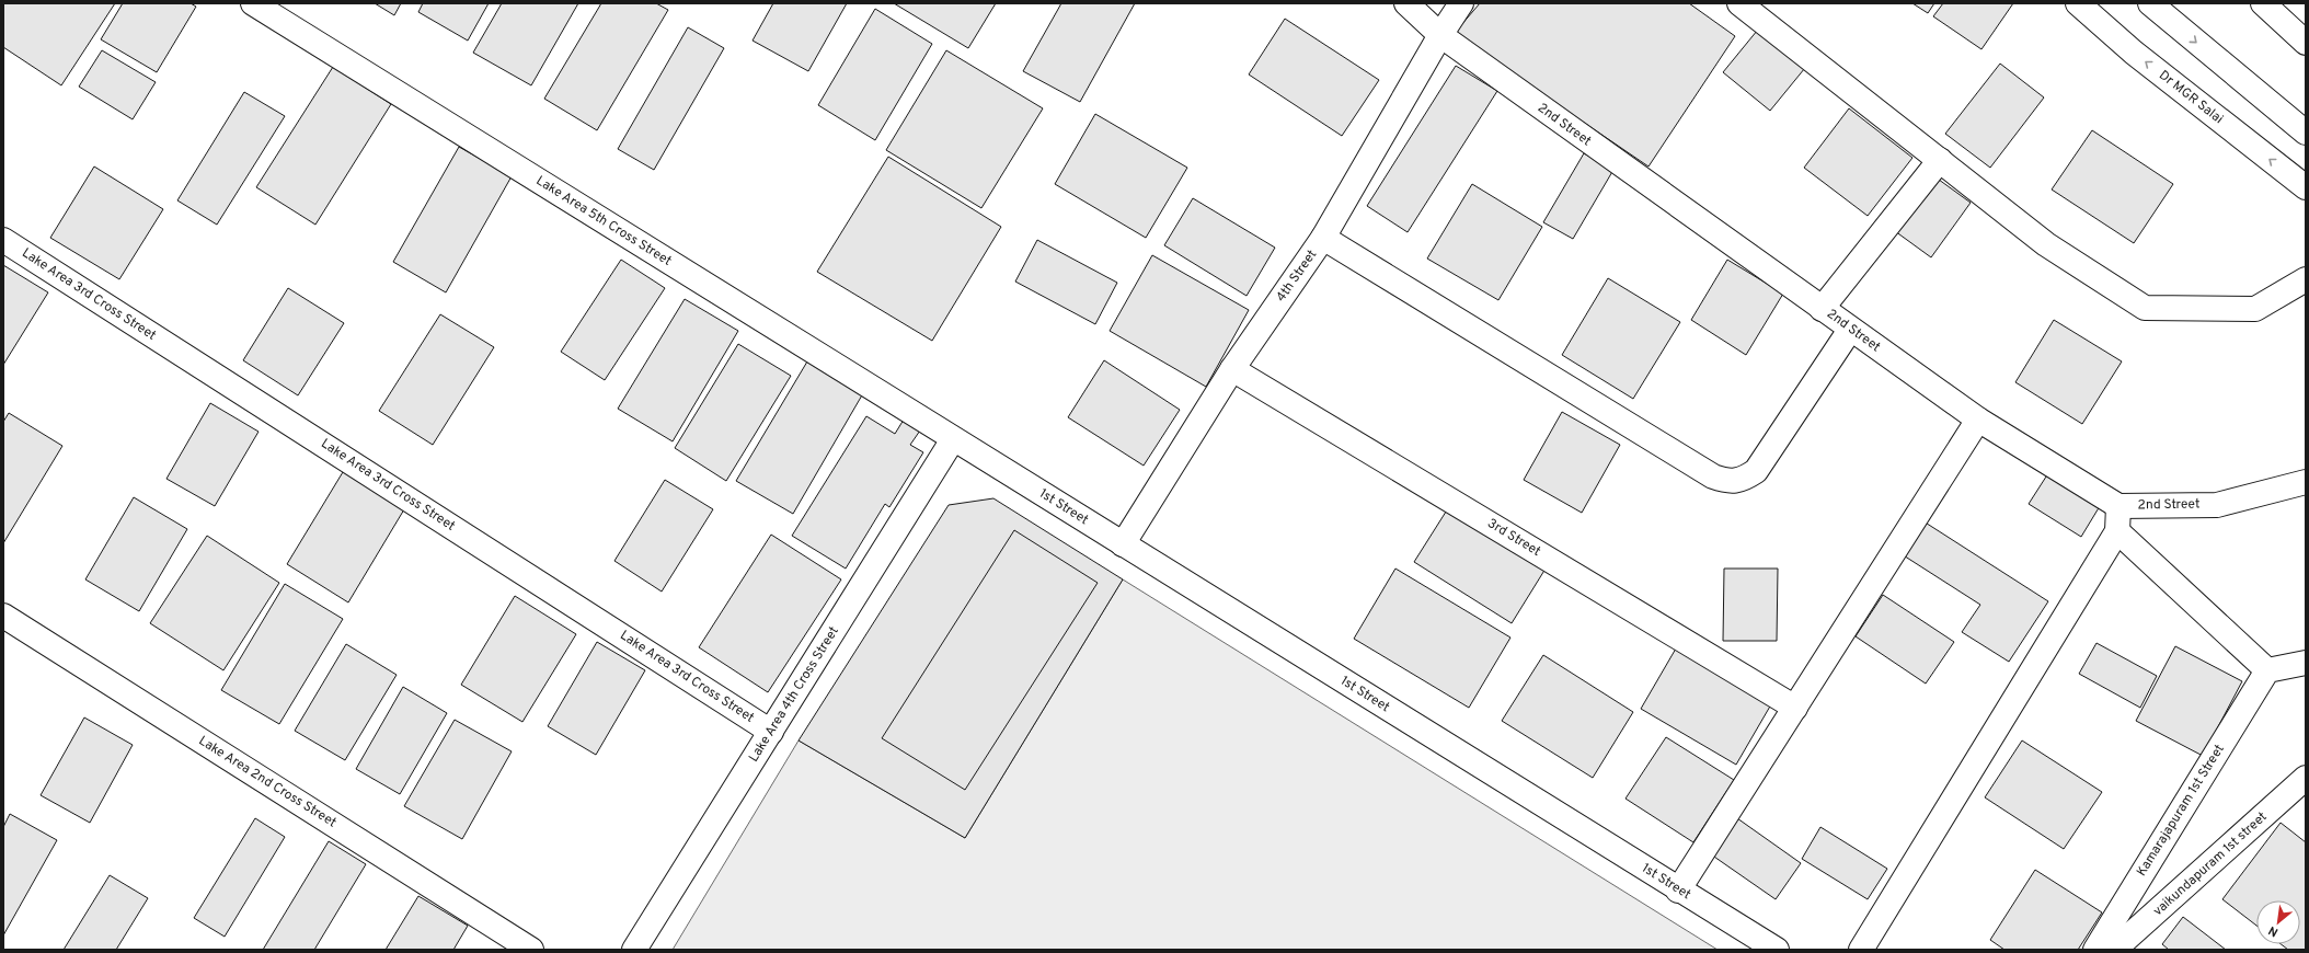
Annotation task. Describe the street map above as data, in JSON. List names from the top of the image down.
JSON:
{
  "streets": {
    "street": [
      "Dr MGR Salai",
      "2nd Street",
      "Lake Area 5th Cross Street",
      "4th Street",
      "Lake Area 3rd Cross Street",
      "1st Street",
      "3rd Street",
      "Lake Area 4th Cross Street",
      "Lake Area 2nd Cross Street",
      "Kamarajapuram 1st Street",
      "vaikundapuram 1st street"
    ]
  },
  "crossings": [
    ["2nd Street", "4th Street"],
    ["Lake Area 5th Cross Street", "1st Street"],
    ["Lake Area 5th Cross Street", "Lake Area 4th Cross Street"],
    ["4th Street", "1st Street"],
    ["4th Street", "3rd Street"],
    ["Lake Area 3rd Cross Street", "Lake Area 4th Cross Street"],
    ["1st Street", "Lake Area 4th Cross Street"]
  ],
  "north": "bottom left"
}
